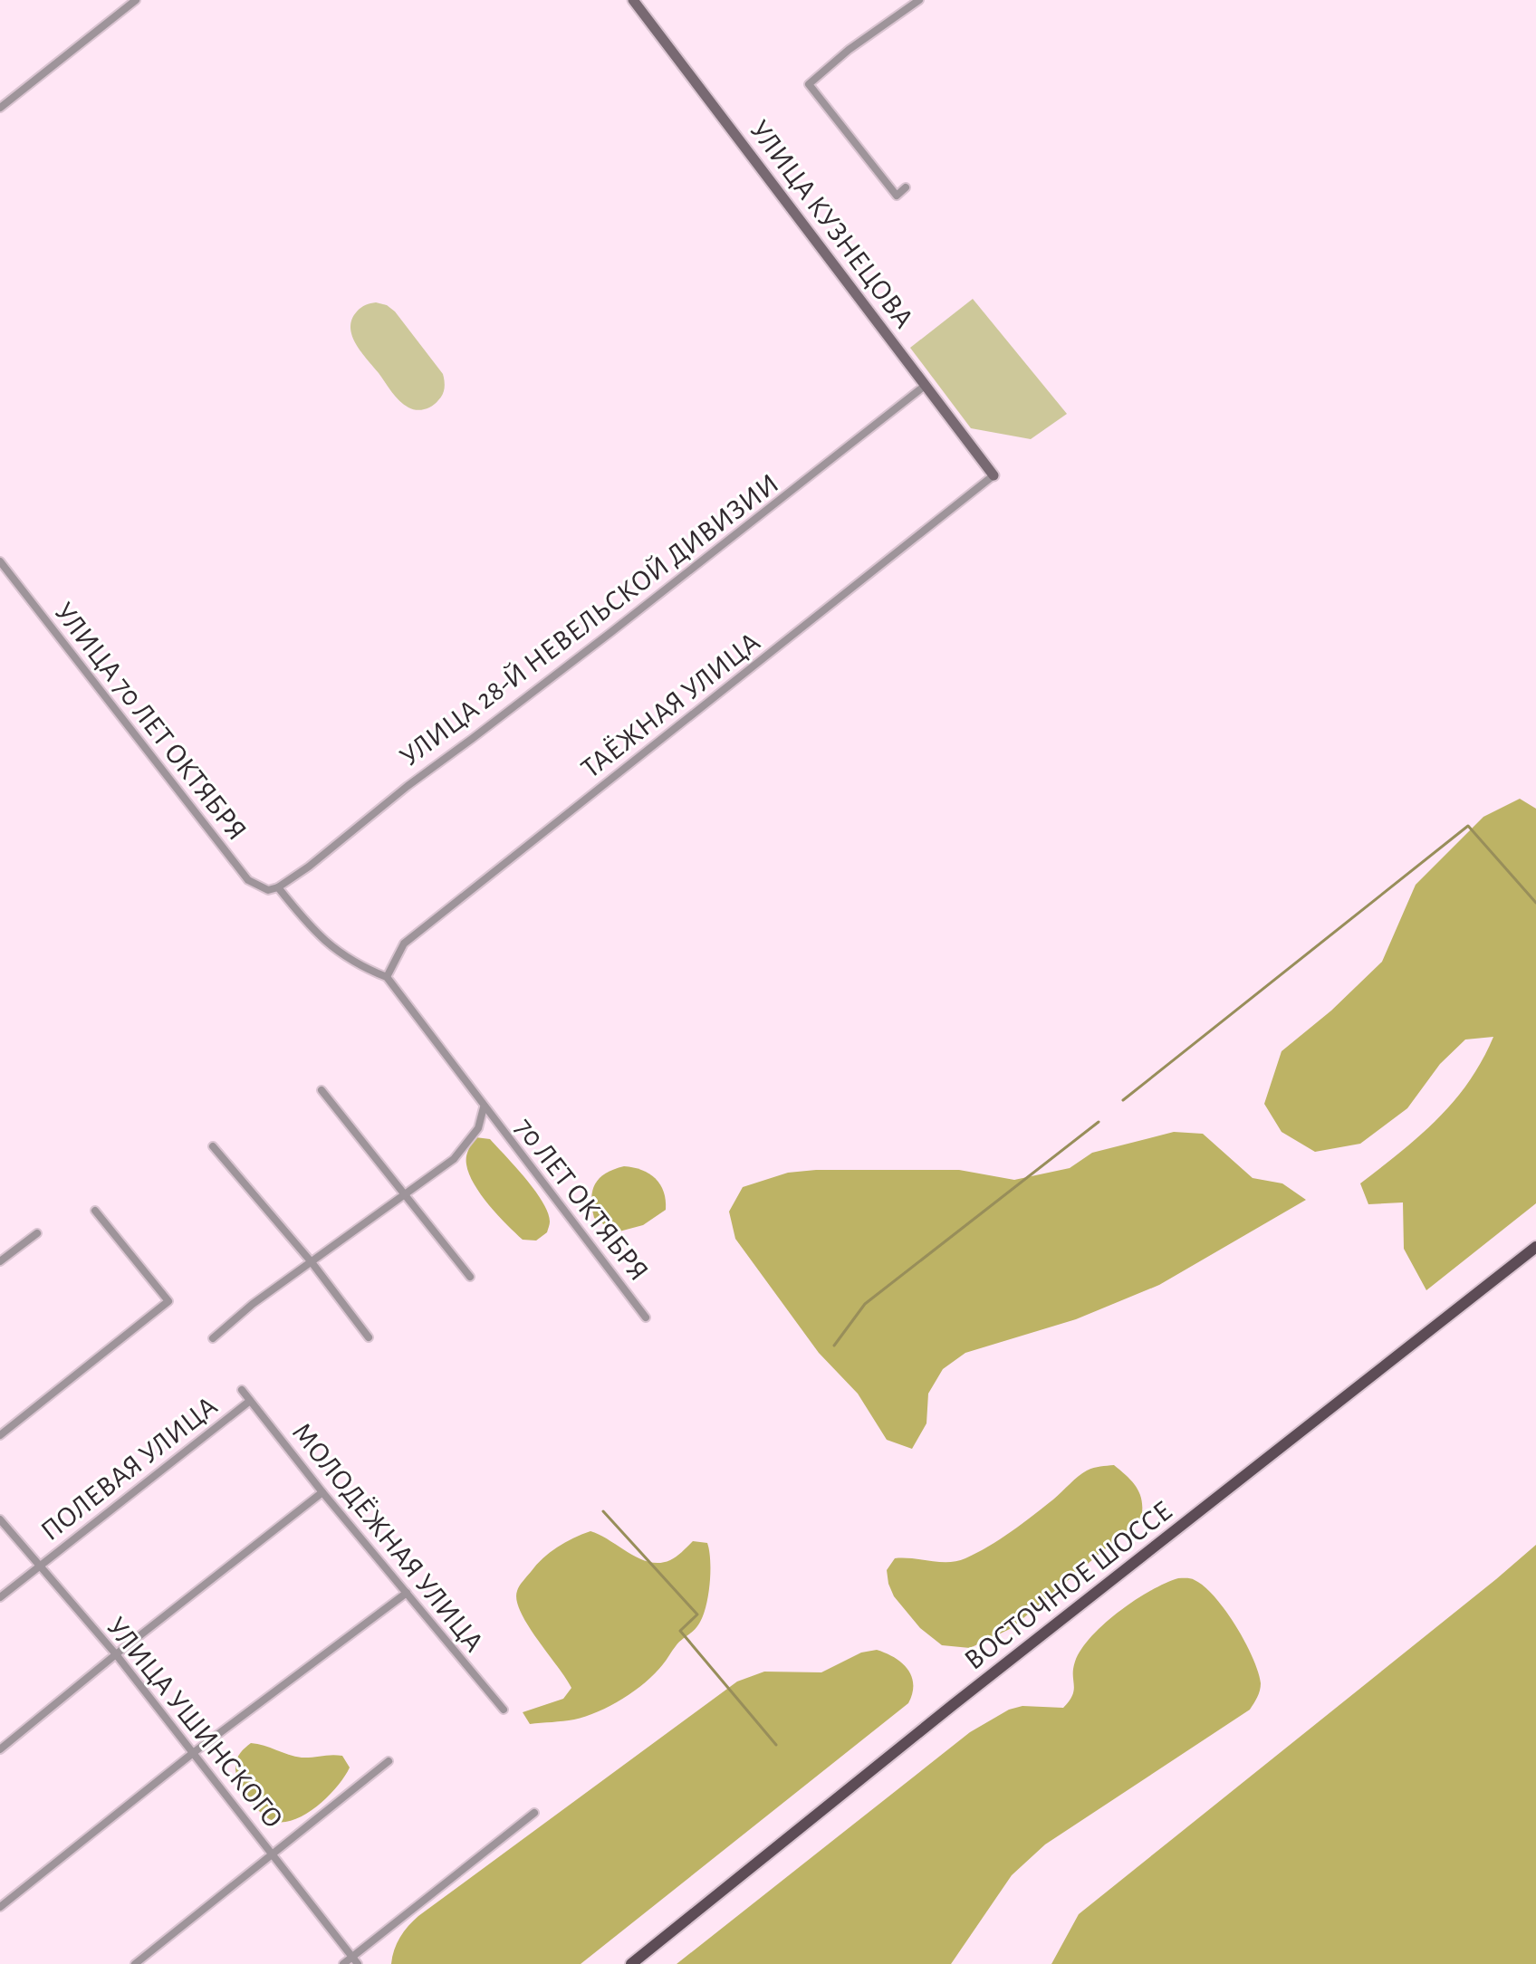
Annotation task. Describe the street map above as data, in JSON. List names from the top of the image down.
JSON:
{
  "streets": {
    "main road": ["ВОСТОЧНОЕ ШОССЕ"],
    "street": [
      "УЛИЦА КУЗНЕЦОВА",
      "УЛИЦА 28-Й НЕВЕЛЬСКОЙ ДИВИЗИИ",
      "ТАЁЖНАЯ УЛИЦА",
      "УЛИЦА 70 ЛЕТ ОКТЯБРЯ",
      "70 ЛЕТ ОКТЯБРЯ",
      "ПОЛЕВАЯ УЛИЦА",
      "МОЛОДЁЖНАЯ УЛИЦА",
      "УЛИЦА УШИНСКОГО"
    ]
  },
  "crossings": [
    ["УЛИЦА КУЗНЕЦОВА", "УЛИЦА 28-Й НЕВЕЛЬСКОЙ ДИВИЗИИ"],
    ["УЛИЦА КУЗНЕЦОВА", "ТАЁЖНАЯ УЛИЦА"],
    ["УЛИЦА 28-Й НЕВЕЛЬСКОЙ ДИВИЗИИ", "УЛИЦА 70 ЛЕТ ОКТЯБРЯ"],
    ["ТАЁЖНАЯ УЛИЦА", "70 ЛЕТ ОКТЯБРЯ"],
    ["ПОЛЕВАЯ УЛИЦА", "МОЛОДЁЖНАЯ УЛИЦА"],
    ["ПОЛЕВАЯ УЛИЦА", "УЛИЦА УШИНСКОГО"]
  ]
}
